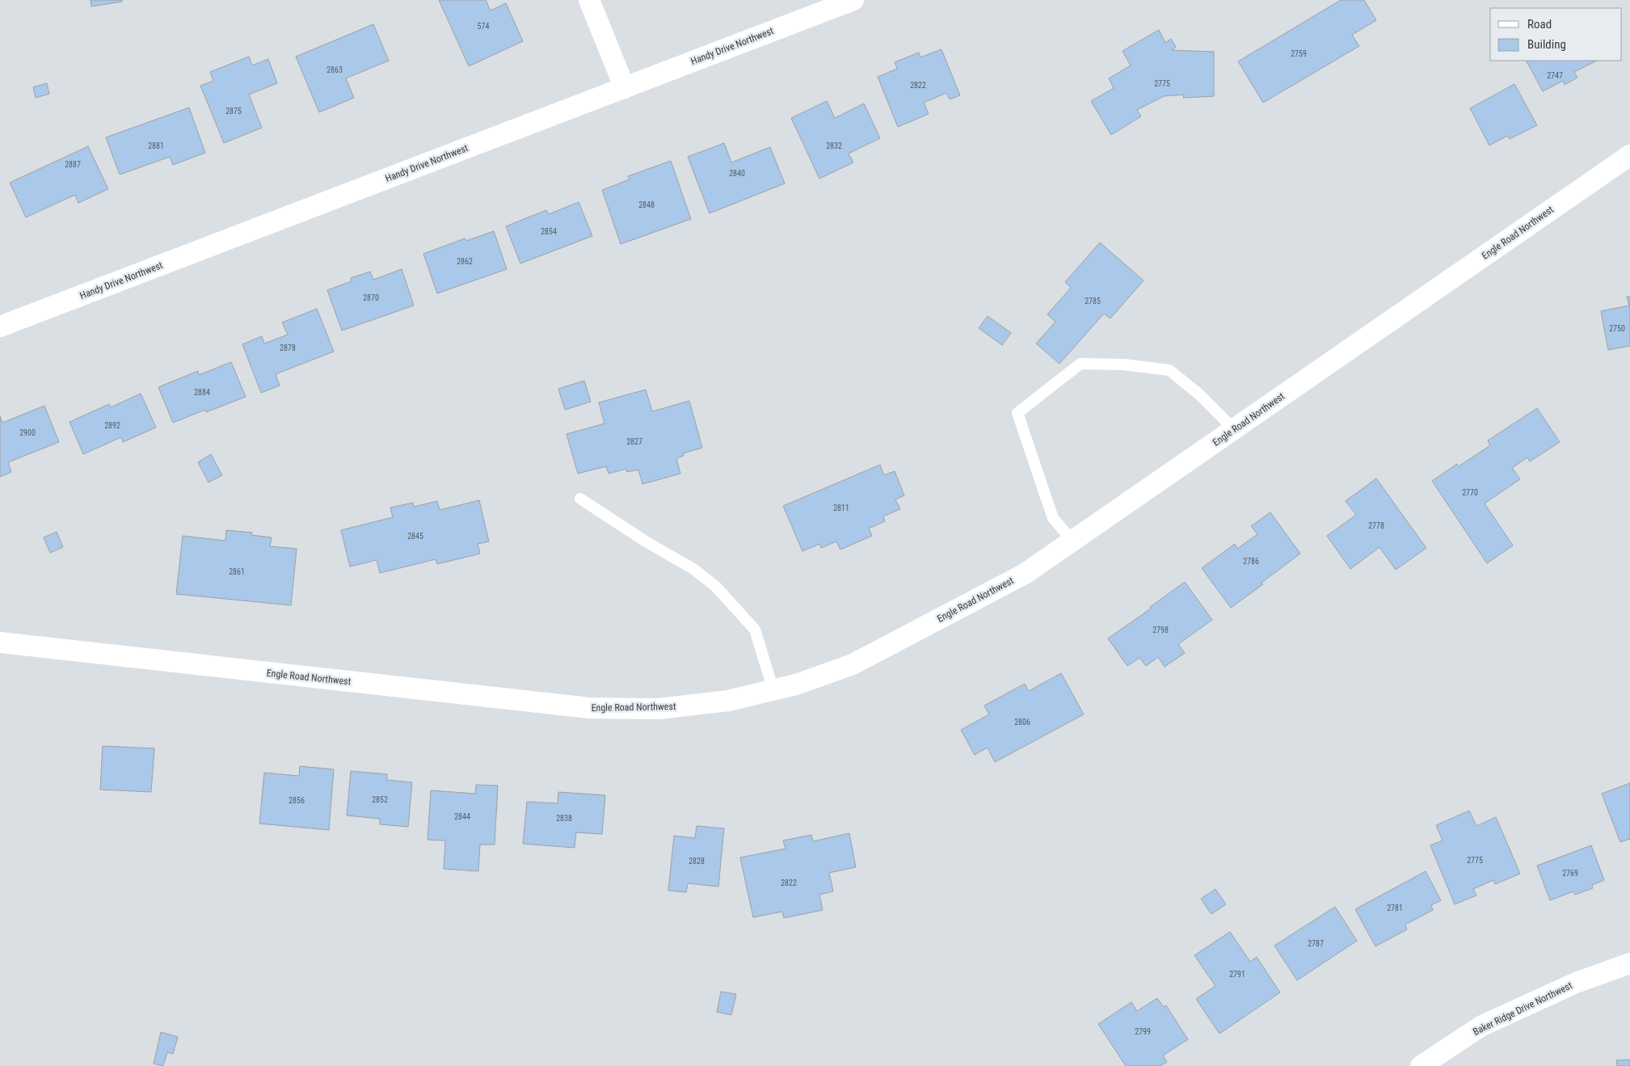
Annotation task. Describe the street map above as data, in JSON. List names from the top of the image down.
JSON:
{
  "streets": {
    "street": ["Handy Drive Northwest", "Engle Road Northwest", "Baker Ridge Drive Northwest"]
  },
  "house_numbers": [
    "574",
    "2759",
    "2863",
    "2747",
    "2775",
    "2822",
    "2875",
    "2881",
    "2832",
    "2887",
    "2840",
    "2848",
    "2854",
    "2862",
    "2870",
    "2785",
    "2750",
    "2878",
    "2884",
    "2892",
    "2900",
    "2827",
    "2770",
    "2811",
    "2778",
    "2845",
    "2786",
    "2861",
    "2798",
    "2806",
    "2852",
    "2856",
    "2844",
    "2838",
    "2775",
    "2828",
    "2769",
    "2822",
    "2781",
    "2787",
    "2791",
    "2799"
  ],
  "legend": ["Road", "Building"]
}
